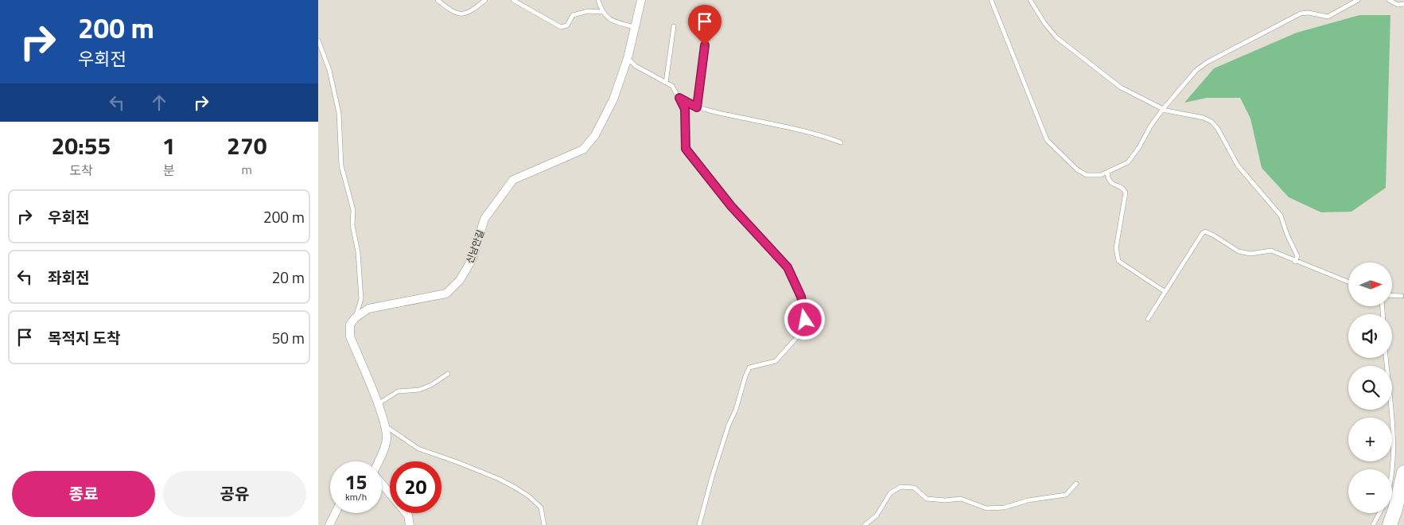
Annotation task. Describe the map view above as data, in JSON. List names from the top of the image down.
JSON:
{
  "streets": {
    "street": ["신남안길"]
  },
  "north": "right",
  "page": {
    "turn": ["200 m", "우회전"],
    "eta": [
      "20:55",
      "도착",
      "1",
      "분",
      "270",
      "m"
    ],
    "list": [
      {
        "name": "우회전",
        "value": "200 m"
      },
      {
        "name": "좌회전",
        "value": "20 m"
      },
      {
        "name": "목적지 도착",
        "value": "50 m"
      }
    ],
    "map_buttons": ["+", "−"],
    "speed": "15 km/h",
    "limit": "20",
    "buttons": ["종료", "공유"]
  }
}
